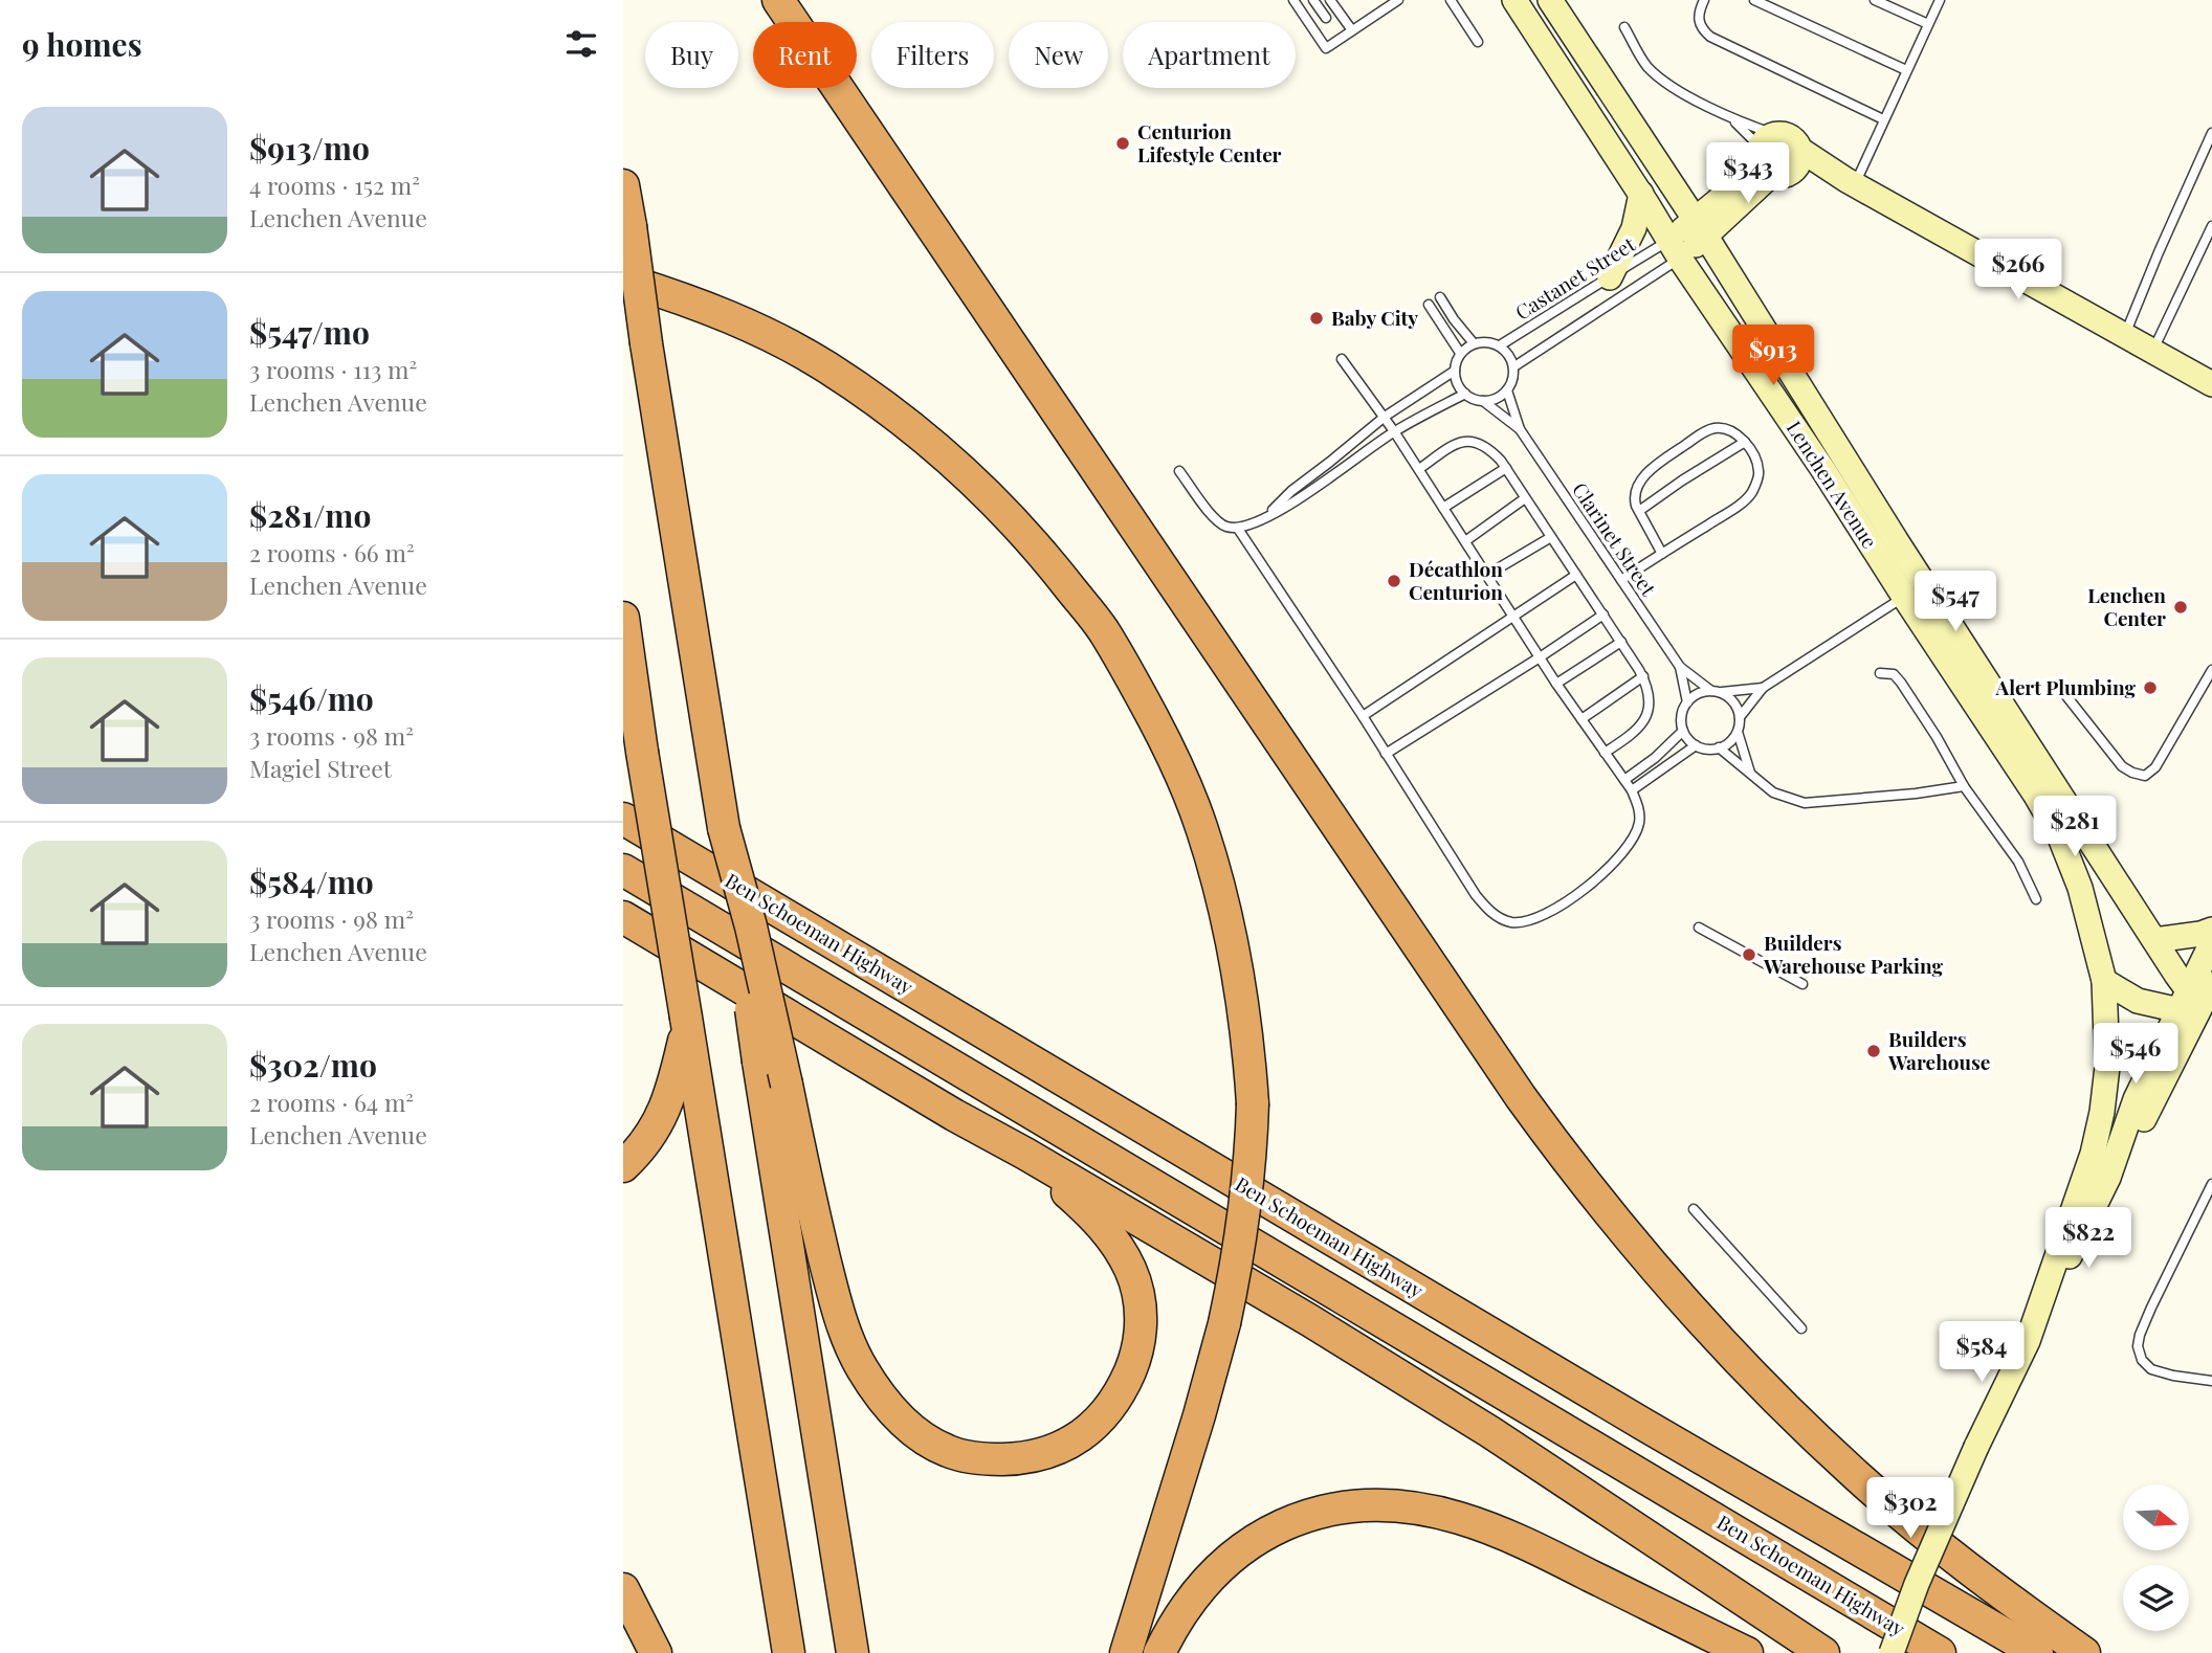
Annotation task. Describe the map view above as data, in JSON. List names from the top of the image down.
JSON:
{
  "streets": {
    "highway": ["Ben Schoeman Highway"],
    "main road": ["Lenchen Avenue"],
    "lane": ["Castanet Street", "Clarinet Street"]
  },
  "crossings": [
    ["Castanet Street", "Lenchen Avenue"],
    ["Castanet Street", "Clarinet Street"]
  ],
  "places": [
    "Centurion Lifestyle Center",
    "Baby City",
    "Décathlon Centurion",
    "Lenchen Center",
    "Alert Plumbing",
    "Builders Warehouse Parking",
    "Builders Warehouse"
  ],
  "north": "right",
  "page": {
    "heading": "9 homes",
    "chip": [
      "Buy",
      "Rent",
      "Filters",
      "New",
      "Apartment"
    ],
    "list": [
      {
        "name": "$913/mo",
        "note": "4 rooms · 152 m² · Lenchen Avenue"
      },
      {
        "name": "$547/mo",
        "note": "3 rooms · 113 m² · Lenchen Avenue"
      },
      {
        "name": "$281/mo",
        "note": "2 rooms · 66 m² · Lenchen Avenue"
      },
      {
        "name": "$546/mo",
        "note": "3 rooms · 98 m² · Magiel Street"
      },
      {
        "name": "$584/mo",
        "note": "3 rooms · 98 m² · Lenchen Avenue"
      },
      {
        "name": "$302/mo",
        "note": "2 rooms · 64 m² · Lenchen Avenue"
      }
    ],
    "price": [
      "$343",
      "$266",
      "$913",
      "$547",
      "$281",
      "$546",
      "$822",
      "$584",
      "$302"
    ]
  }
}
